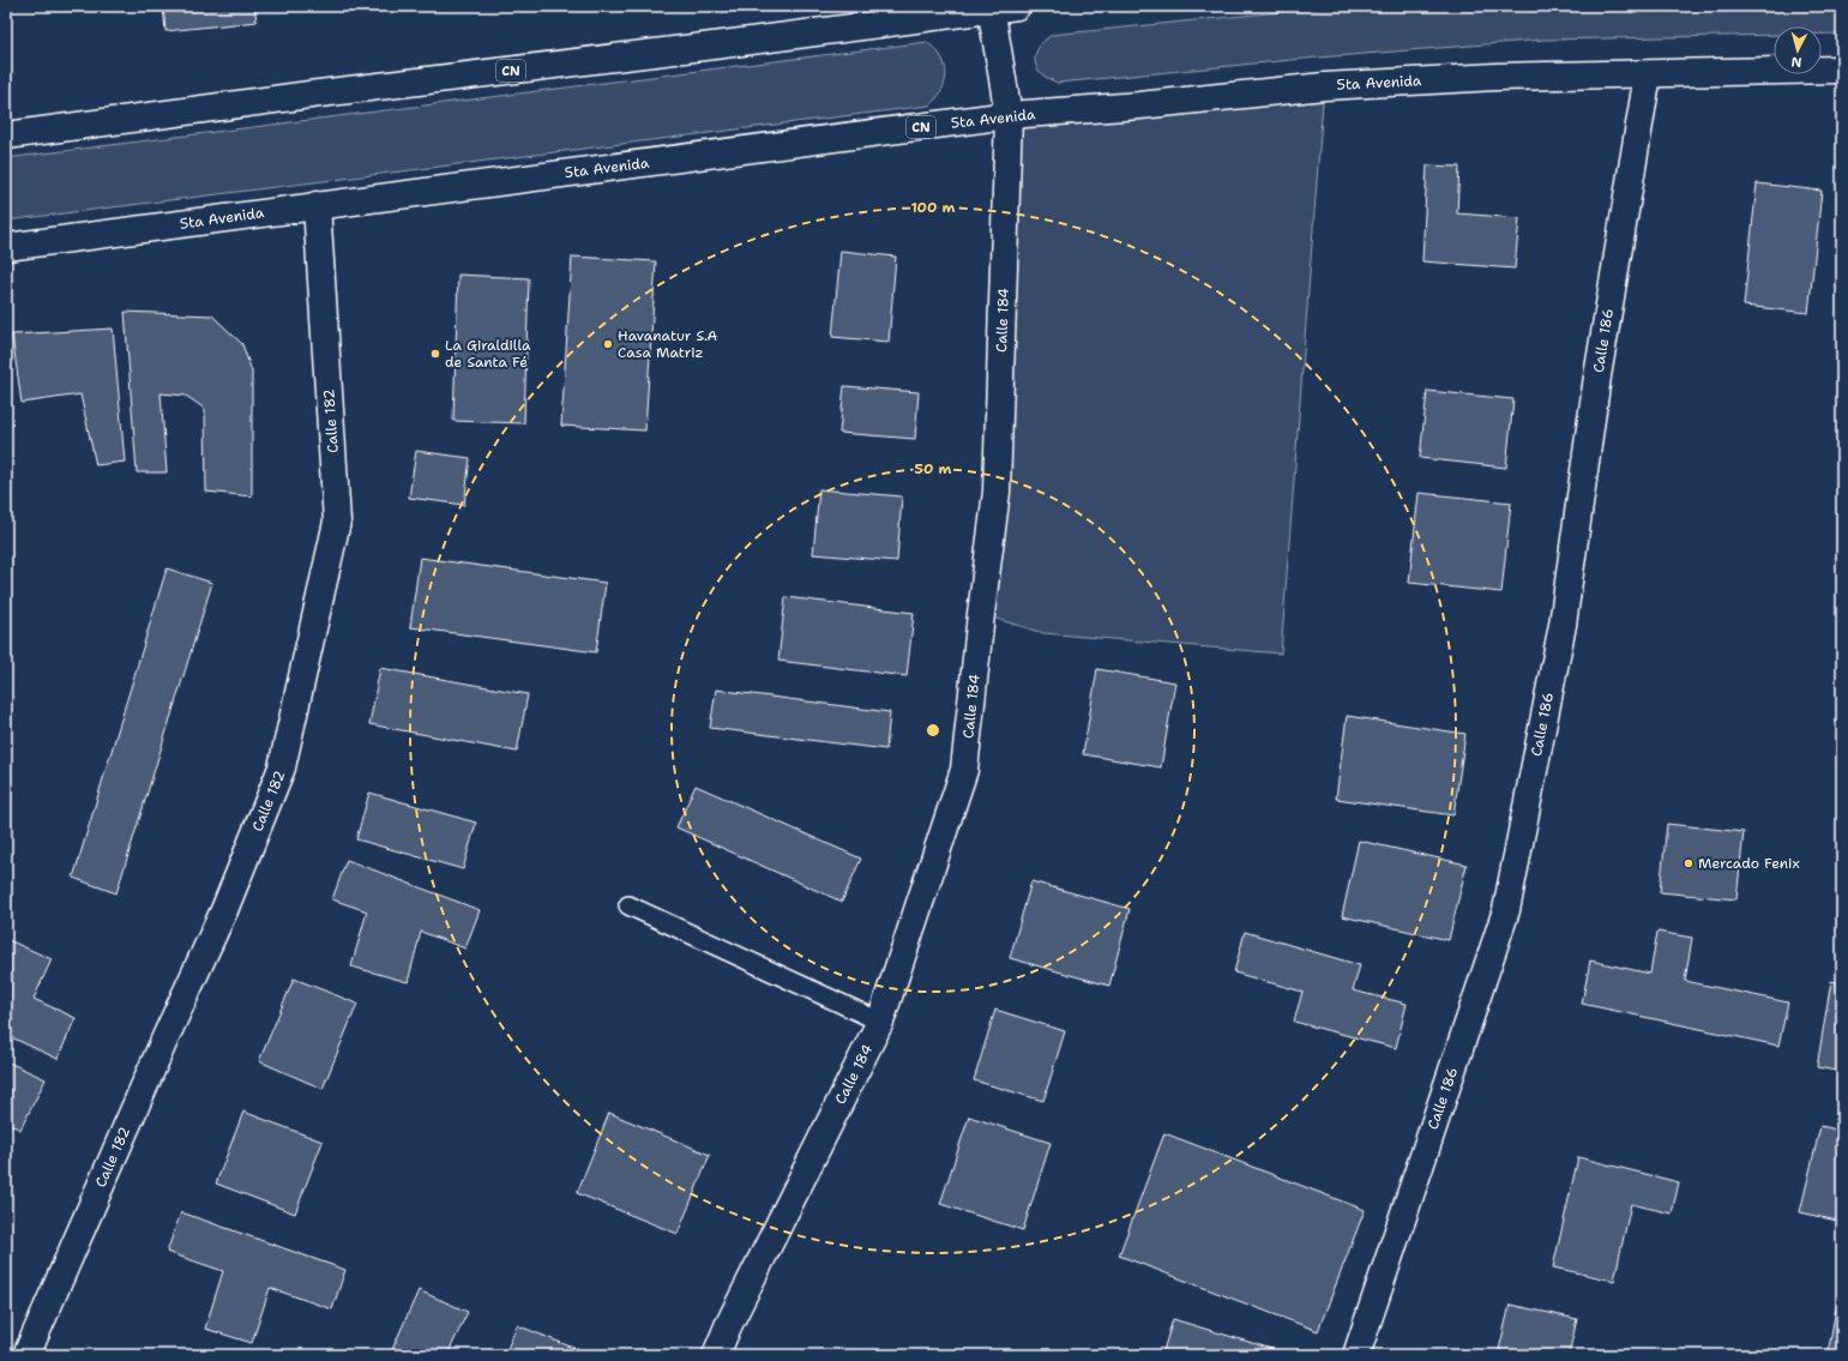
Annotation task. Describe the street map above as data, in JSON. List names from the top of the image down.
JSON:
{
  "streets": {
    "main road": [
      "CN",
      "5ta Avenida",
      "Calle 184",
      "Calle 186",
      "Calle 182"
    ]
  },
  "crossings": [
    ["CN", "Calle 184"],
    ["5ta Avenida", "Calle 184"],
    ["5ta Avenida", "Calle 186"],
    ["5ta Avenida", "Calle 182"]
  ],
  "places": ["Havanatur S.A Casa Matriz", "La Giraldilla de Santa Fé", "Mercado Fenix"],
  "north": "bottom",
  "rings": ["100 m", "50 m"]
}
